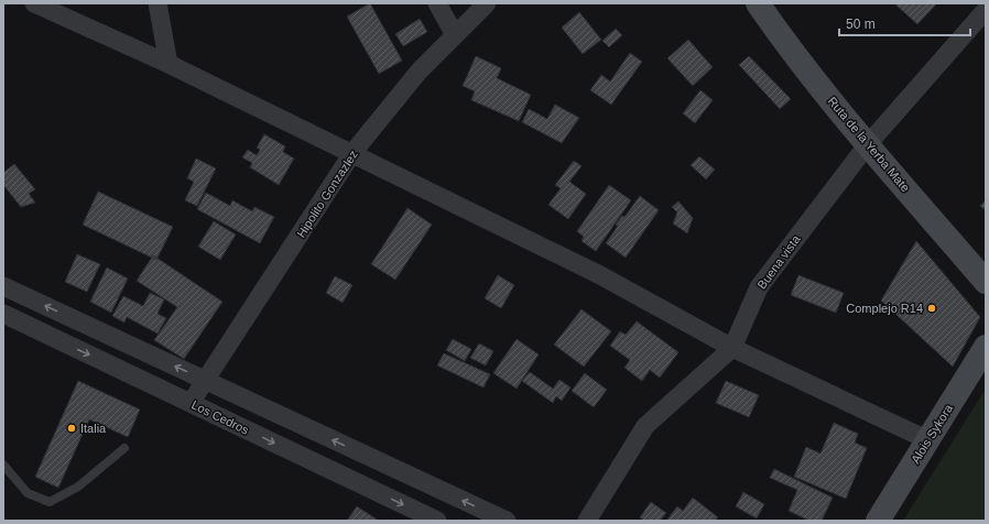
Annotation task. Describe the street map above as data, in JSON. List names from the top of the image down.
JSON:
{
  "streets": {
    "main road": ["Ruta de la Yerba Mate", "Alois Sykora"],
    "street": ["Hipolito Gonzazlez", "Buena vista", "Los Cedros"]
  },
  "crossings": [
    ["Ruta de la Yerba Mate", "Buena vista"],
    ["Hipolito Gonzazlez", "Los Cedros"]
  ],
  "places": ["Complejo R14", "Italia"],
  "scale_bar": "50 m"
}
